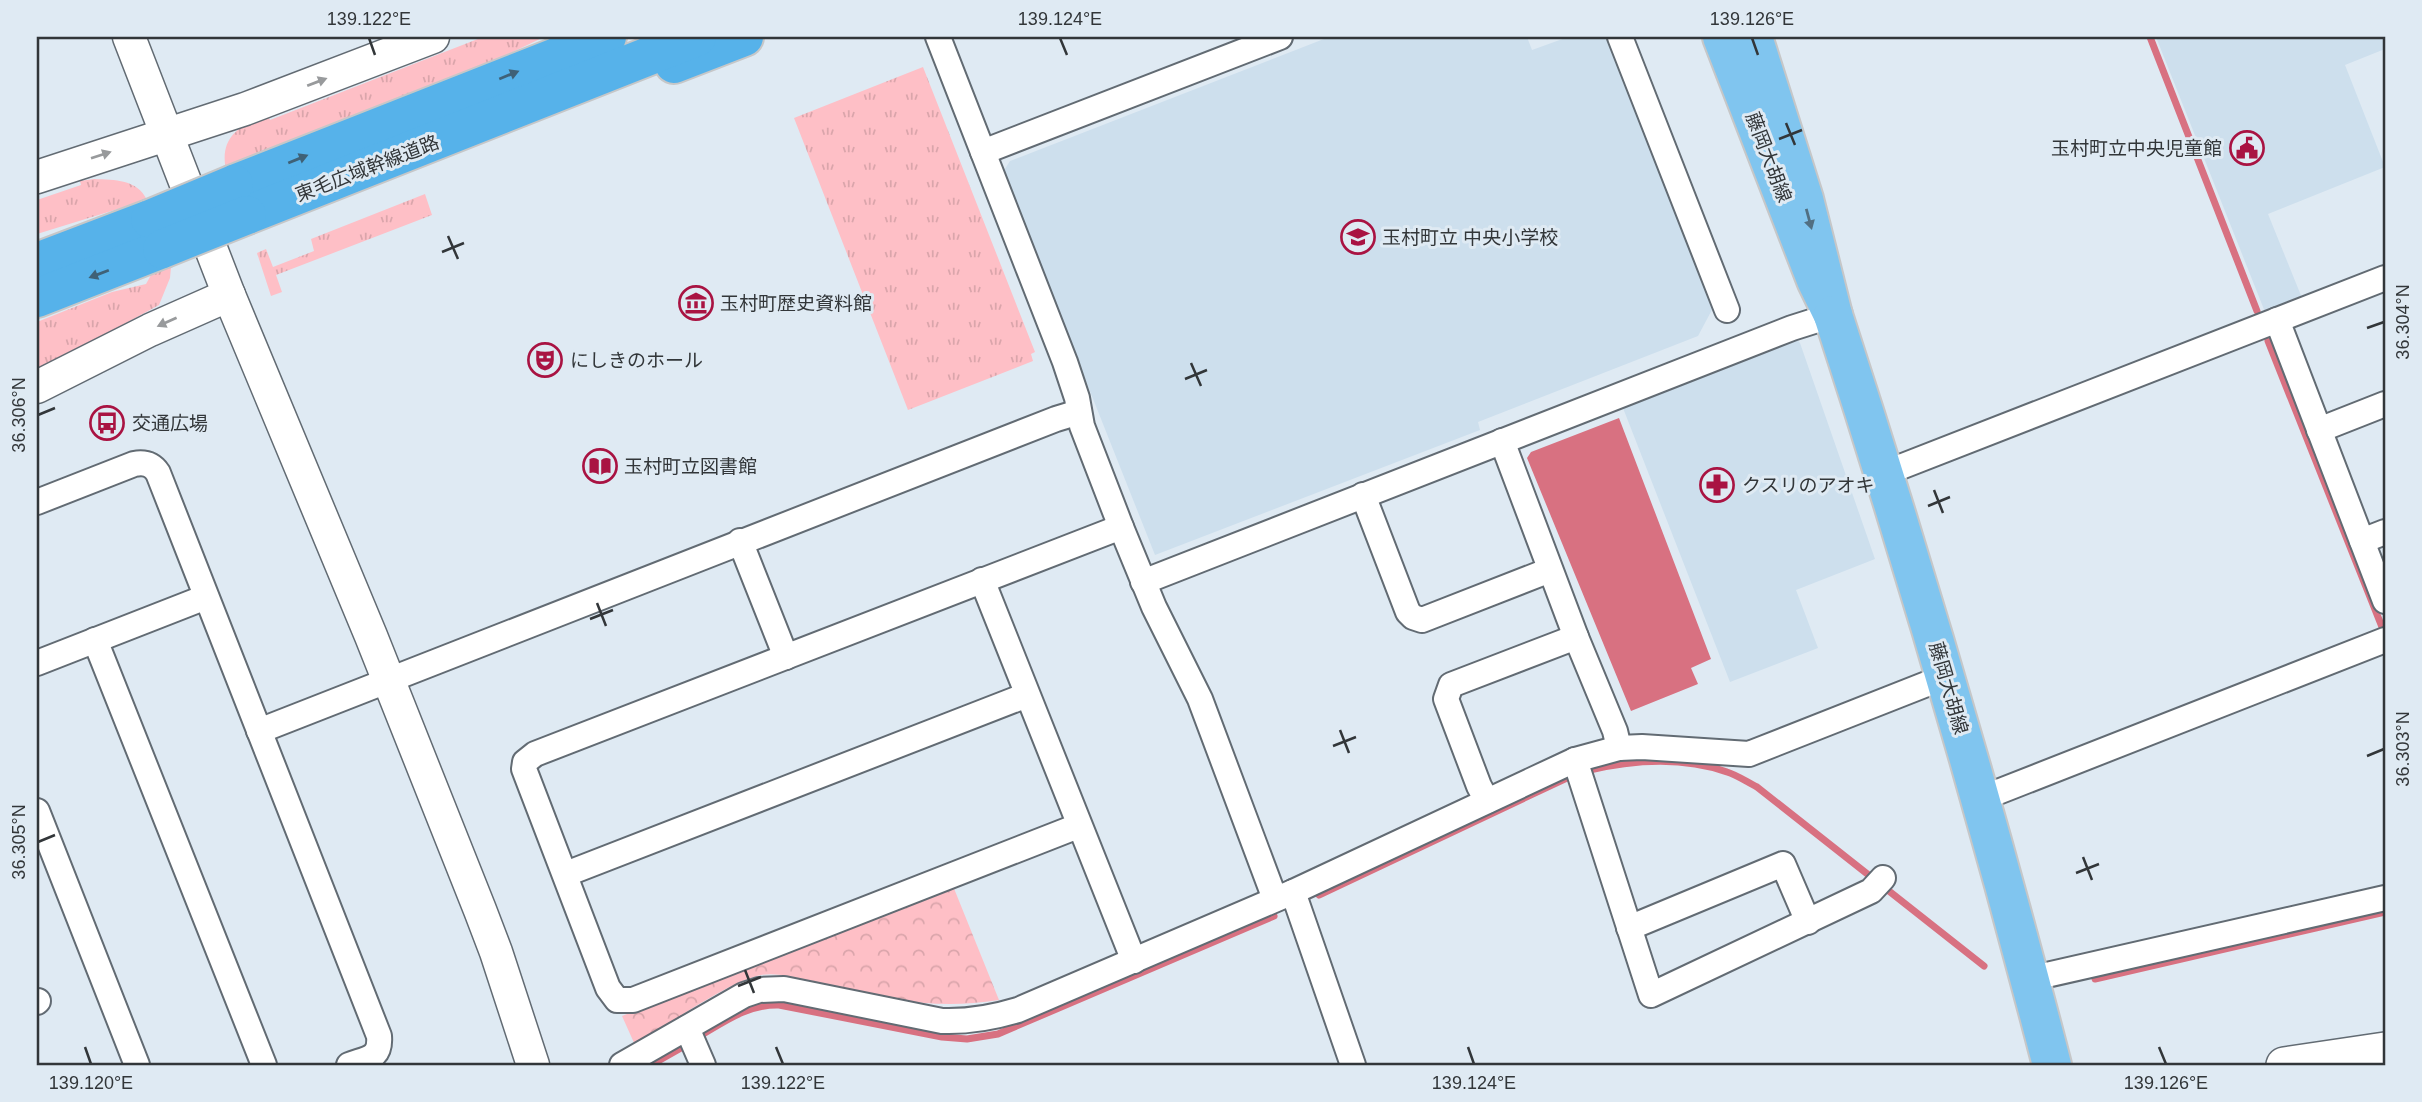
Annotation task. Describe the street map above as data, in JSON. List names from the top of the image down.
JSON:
{
  "streets": {
    "highway": ["東毛広域幹線道路"],
    "main road": ["藤岡大胡線"]
  },
  "places": {
    "public building": ["玉村町立中央児童館"],
    "school or university": ["玉村町立 中央小学校"],
    "museum": ["玉村町歴史資料館"],
    "theatre": ["にしきのホール"],
    "bus stop": ["交通広場"],
    "library": ["玉村町立図書館"],
    "pharmacy": ["クスリのアオキ"]
  },
  "coordinates": [
    "139.122°E",
    "139.124°E",
    "139.126°E",
    "36.304°N",
    "36.306°N",
    "36.303°N",
    "36.305°N",
    "139.120°E"
  ]
}
